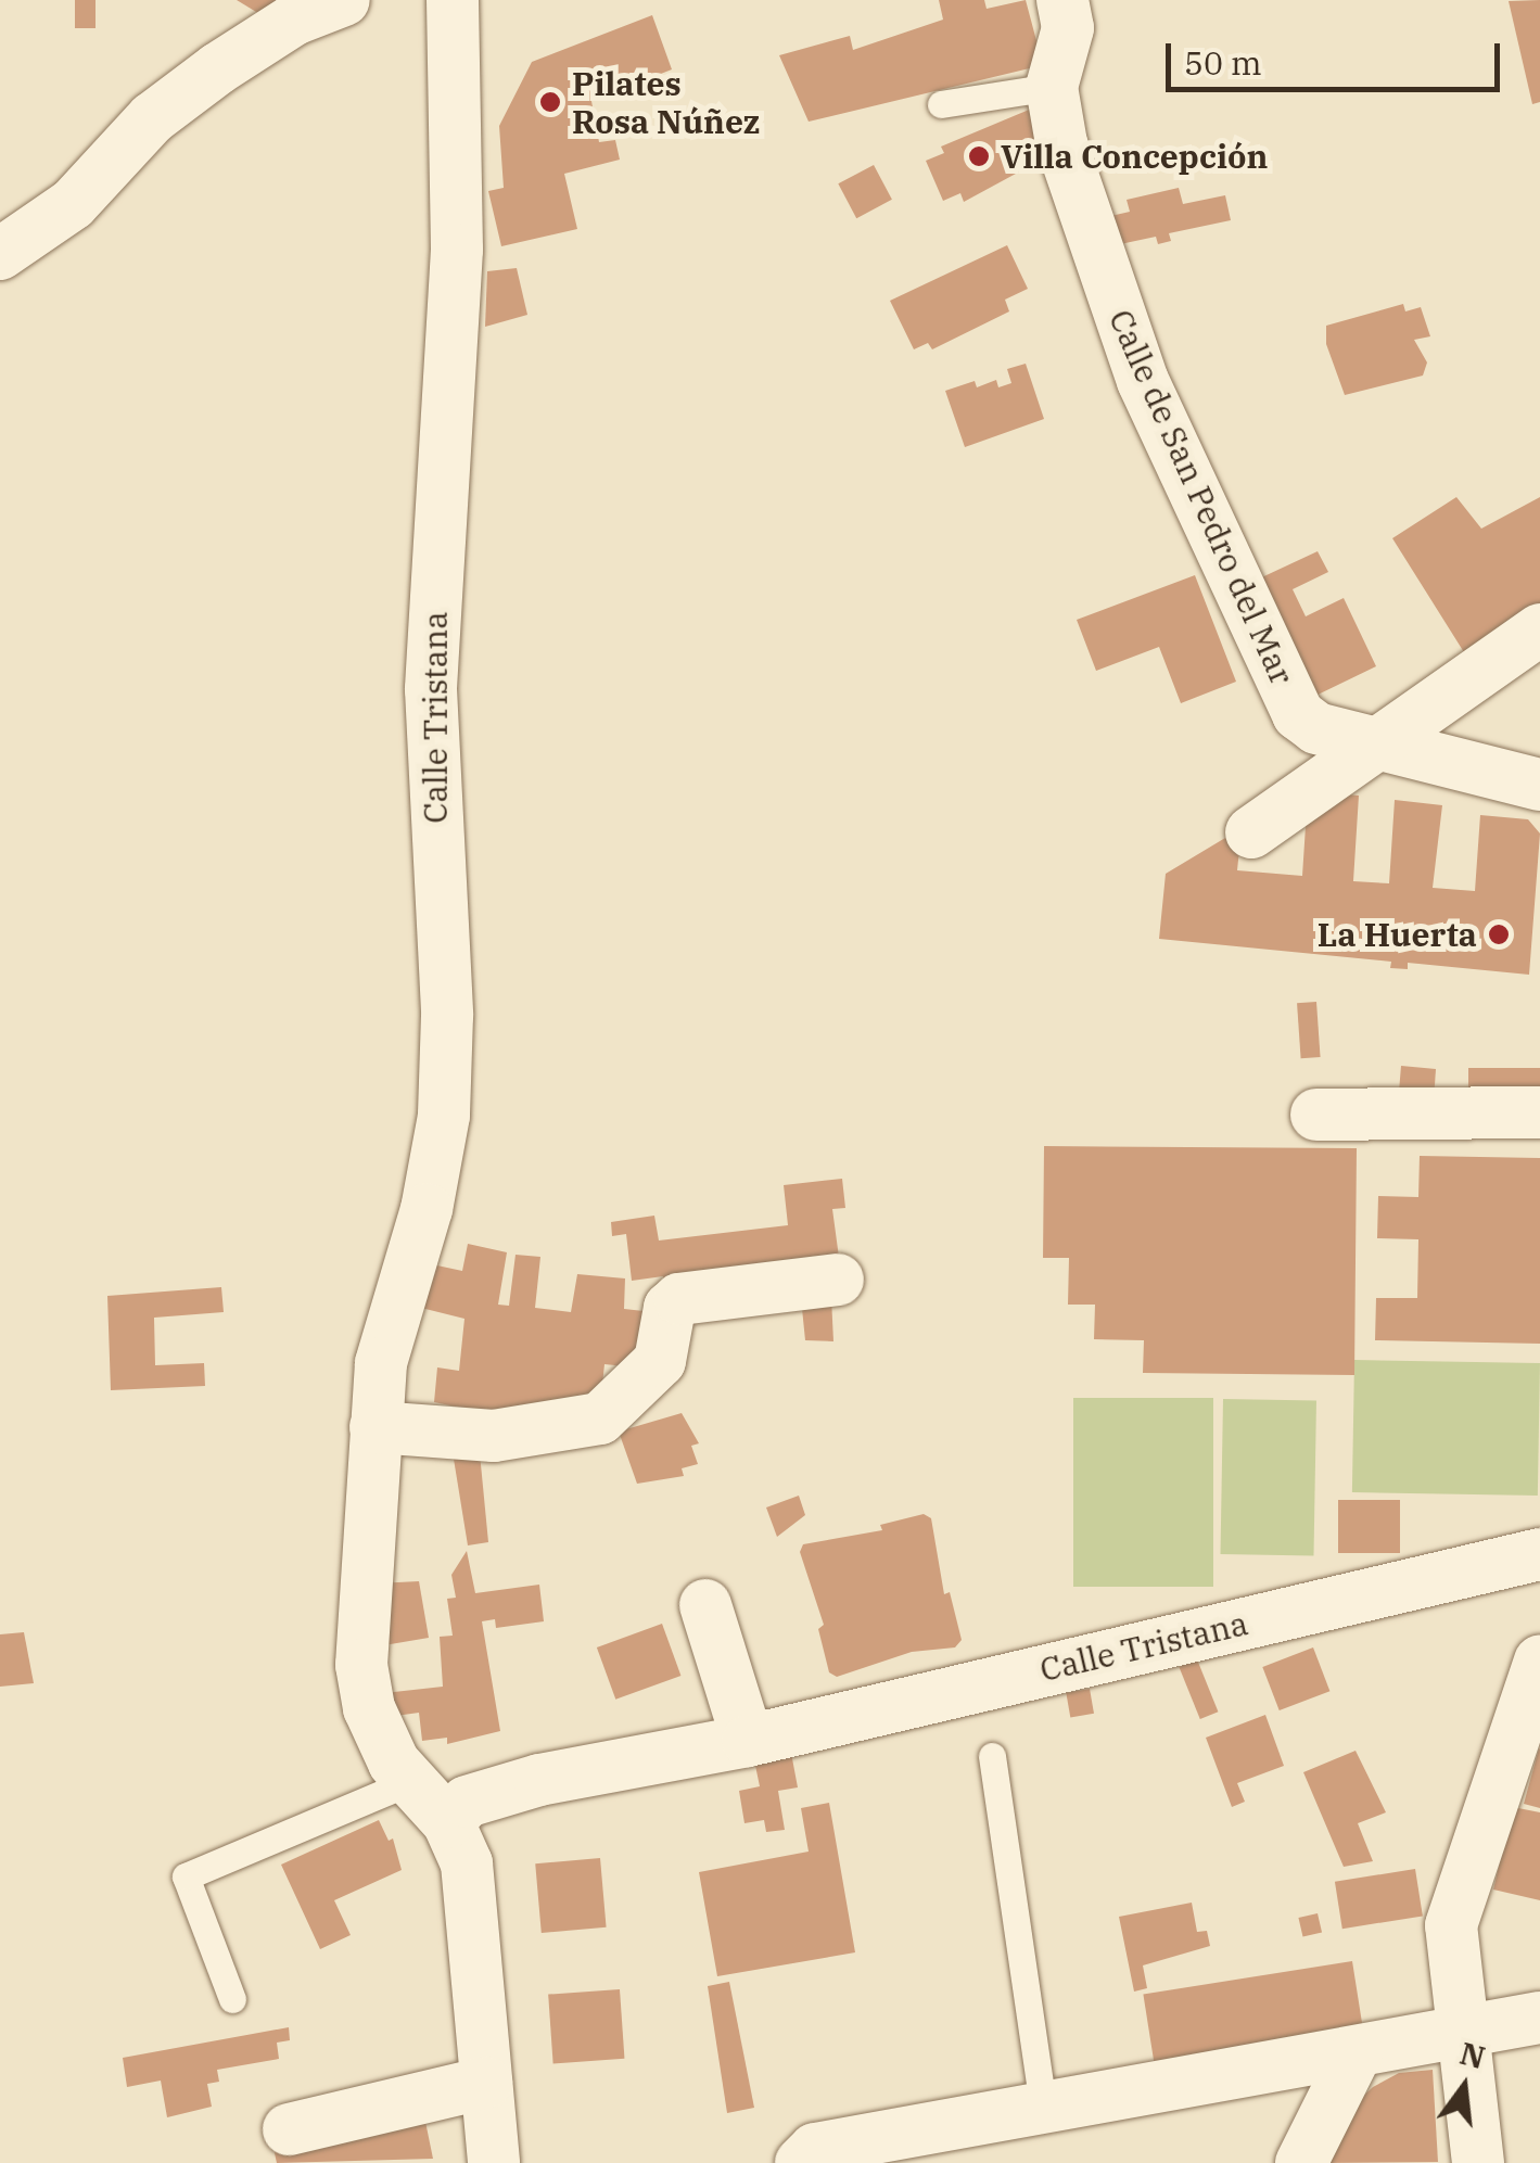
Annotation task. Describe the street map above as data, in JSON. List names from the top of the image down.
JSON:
{
  "streets": {
    "street": ["Calle de San Pedro del Mar", "Calle Tristana"]
  },
  "places": ["Pilates Rosa Núñez", "Villa Concepción", "La Huerta"],
  "scale_bar": "50 m",
  "north": "top"
}
